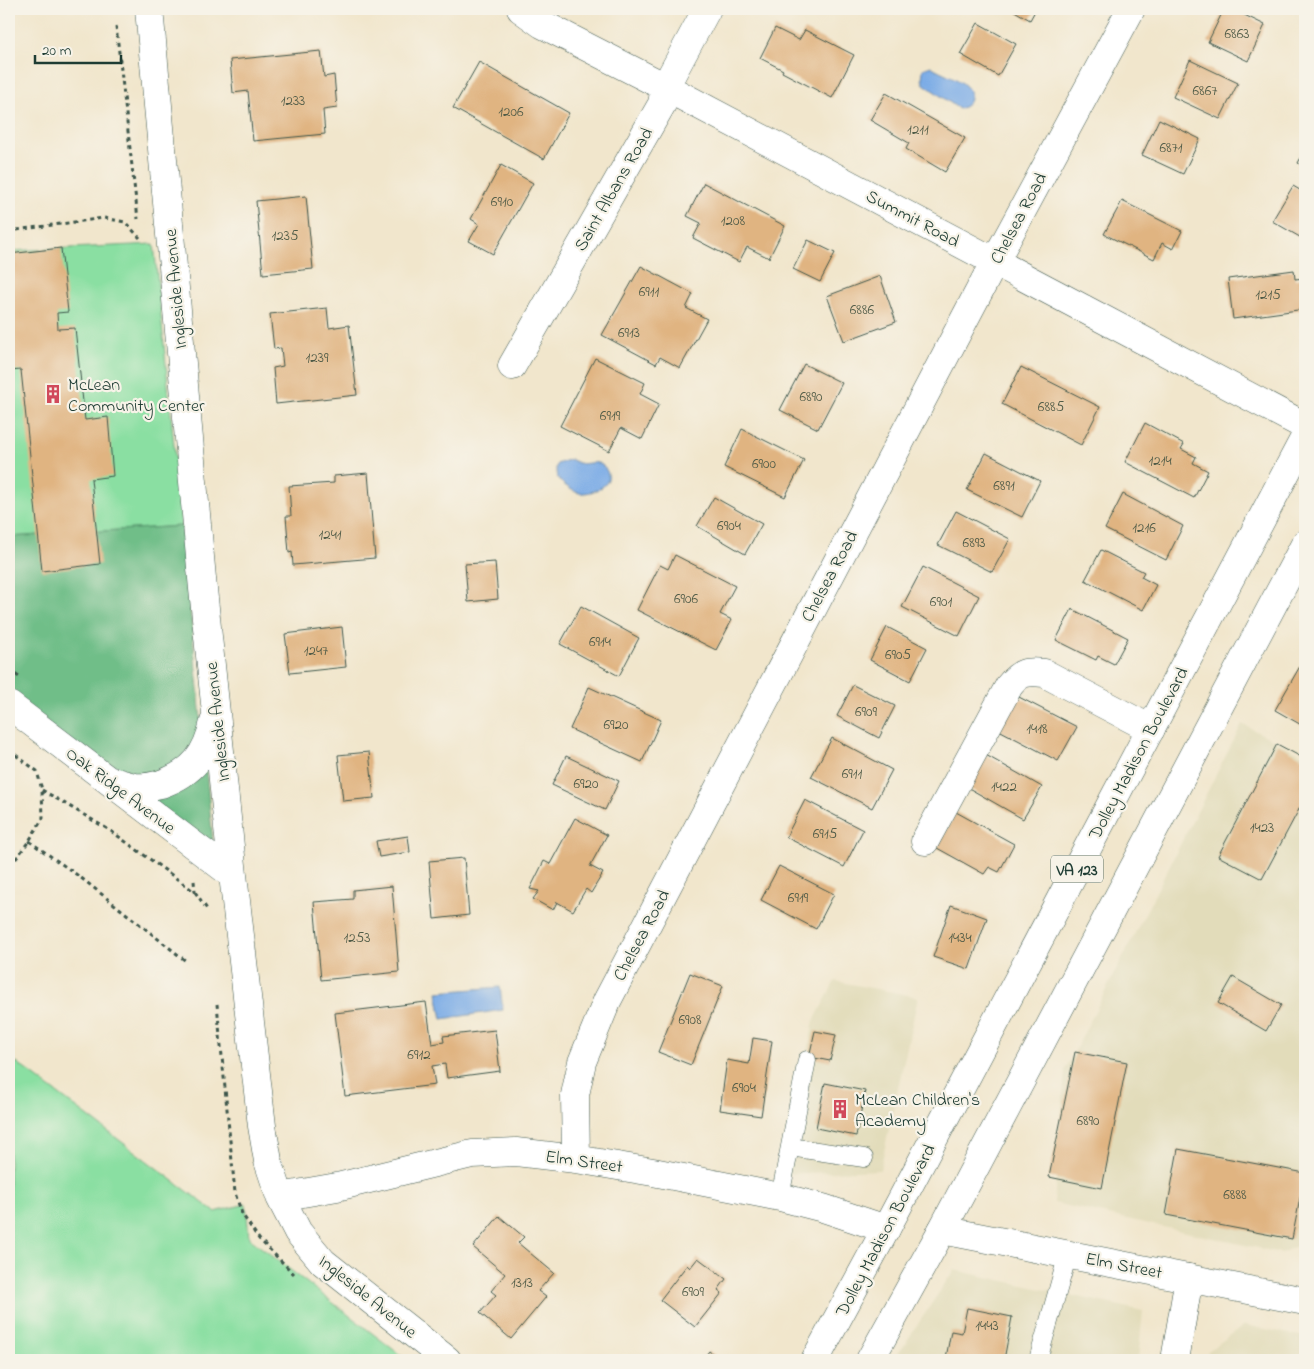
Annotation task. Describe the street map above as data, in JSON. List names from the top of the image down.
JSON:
{
  "streets": {
    "street": [
      "Saint Albans Road",
      "Summit Road",
      "Chelsea Road",
      "Ingleside Avenue",
      "Dolley Madison Boulevard",
      "Oak Ridge Avenue",
      "VA 123",
      "Elm Street"
    ]
  },
  "crossings": [
    ["Saint Albans Road", "Summit Road"],
    ["Summit Road", "Chelsea Road"],
    ["Chelsea Road", "Elm Street"],
    ["Ingleside Avenue", "Oak Ridge Avenue"],
    ["Ingleside Avenue", "Elm Street"],
    ["Dolley Madison Boulevard", "Elm Street"],
    ["VA 123", "Elm Street"]
  ],
  "places": {
    "building": ["McLean Community Center", "McLean Children's Academy"]
  },
  "house_numbers": [
    "6863",
    "6867",
    "1233",
    "1206",
    "1211",
    "6871",
    "6910",
    "1208",
    "1235",
    "6911",
    "1215",
    "6886",
    "6913",
    "1239",
    "6890",
    "6885",
    "6919",
    "1214",
    "6900",
    "6891",
    "6904",
    "1216",
    "1241",
    "6893",
    "6906",
    "6901",
    "6914",
    "1247",
    "6905",
    "6909",
    "6920",
    "1418",
    "6911",
    "6920",
    "1422",
    "1423",
    "6915",
    "6919",
    "1253",
    "1434",
    "6908",
    "6912",
    "6904",
    "6890",
    "6888",
    "1313",
    "6909",
    "1443"
  ],
  "scale_bar": "20 m"
}
